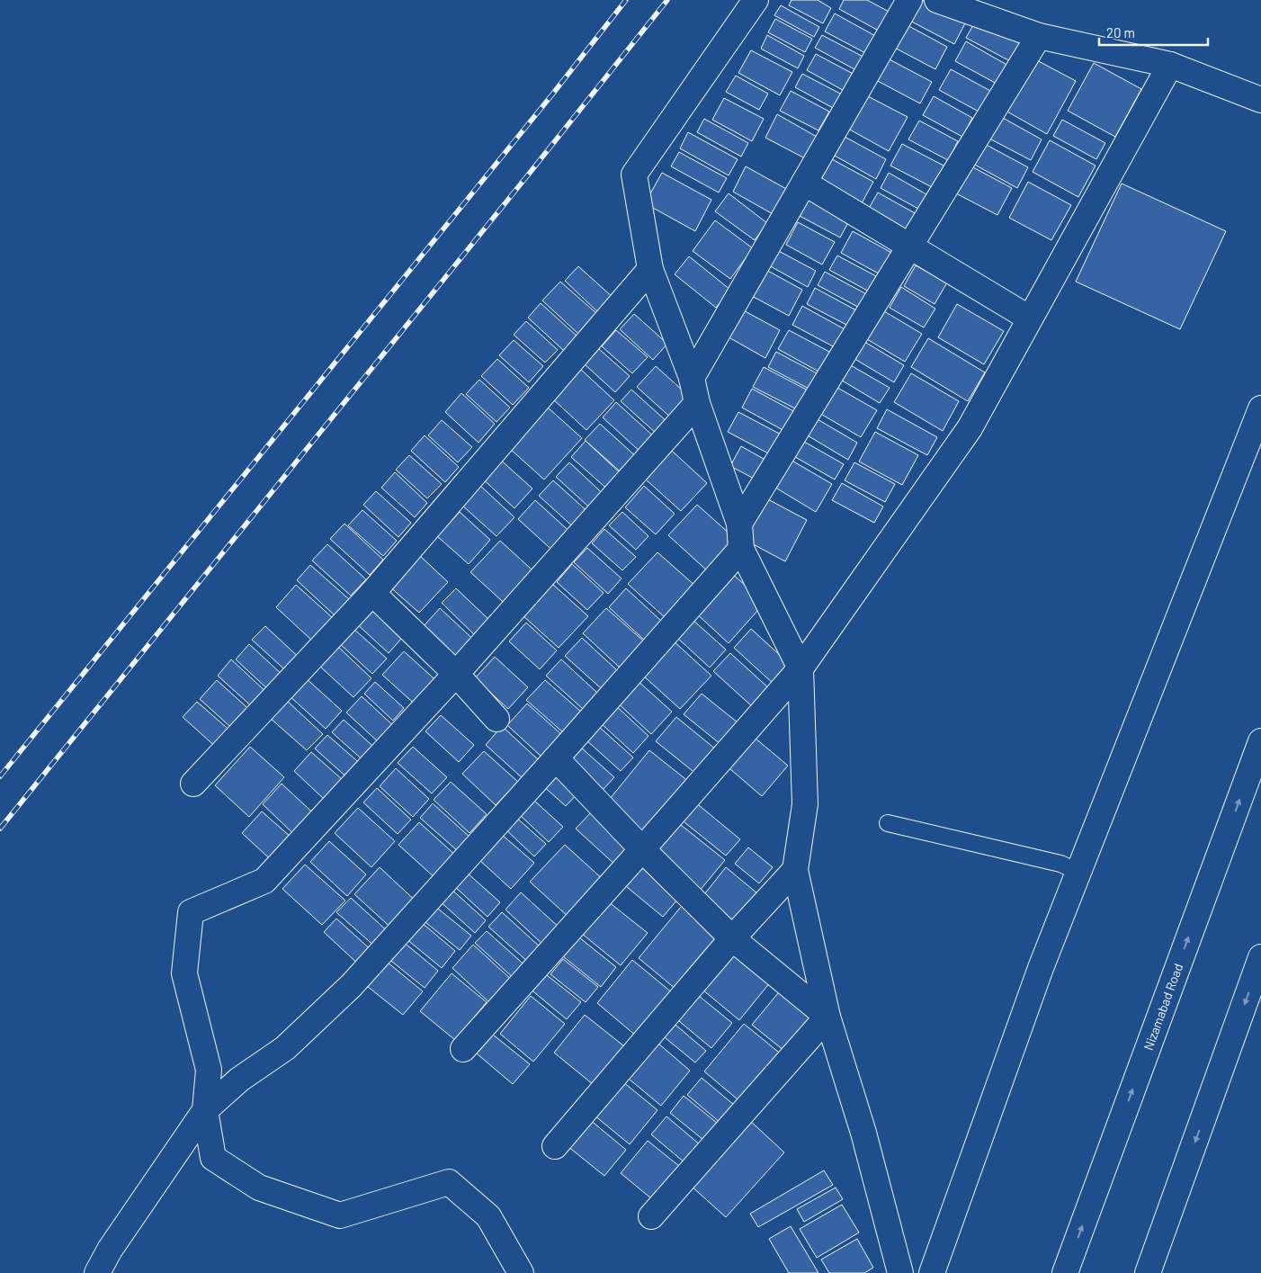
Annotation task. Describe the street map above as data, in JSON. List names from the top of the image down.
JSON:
{
  "streets": {
    "main road": ["Nizamabad Road"]
  },
  "scale_bar": "20 m"
}
